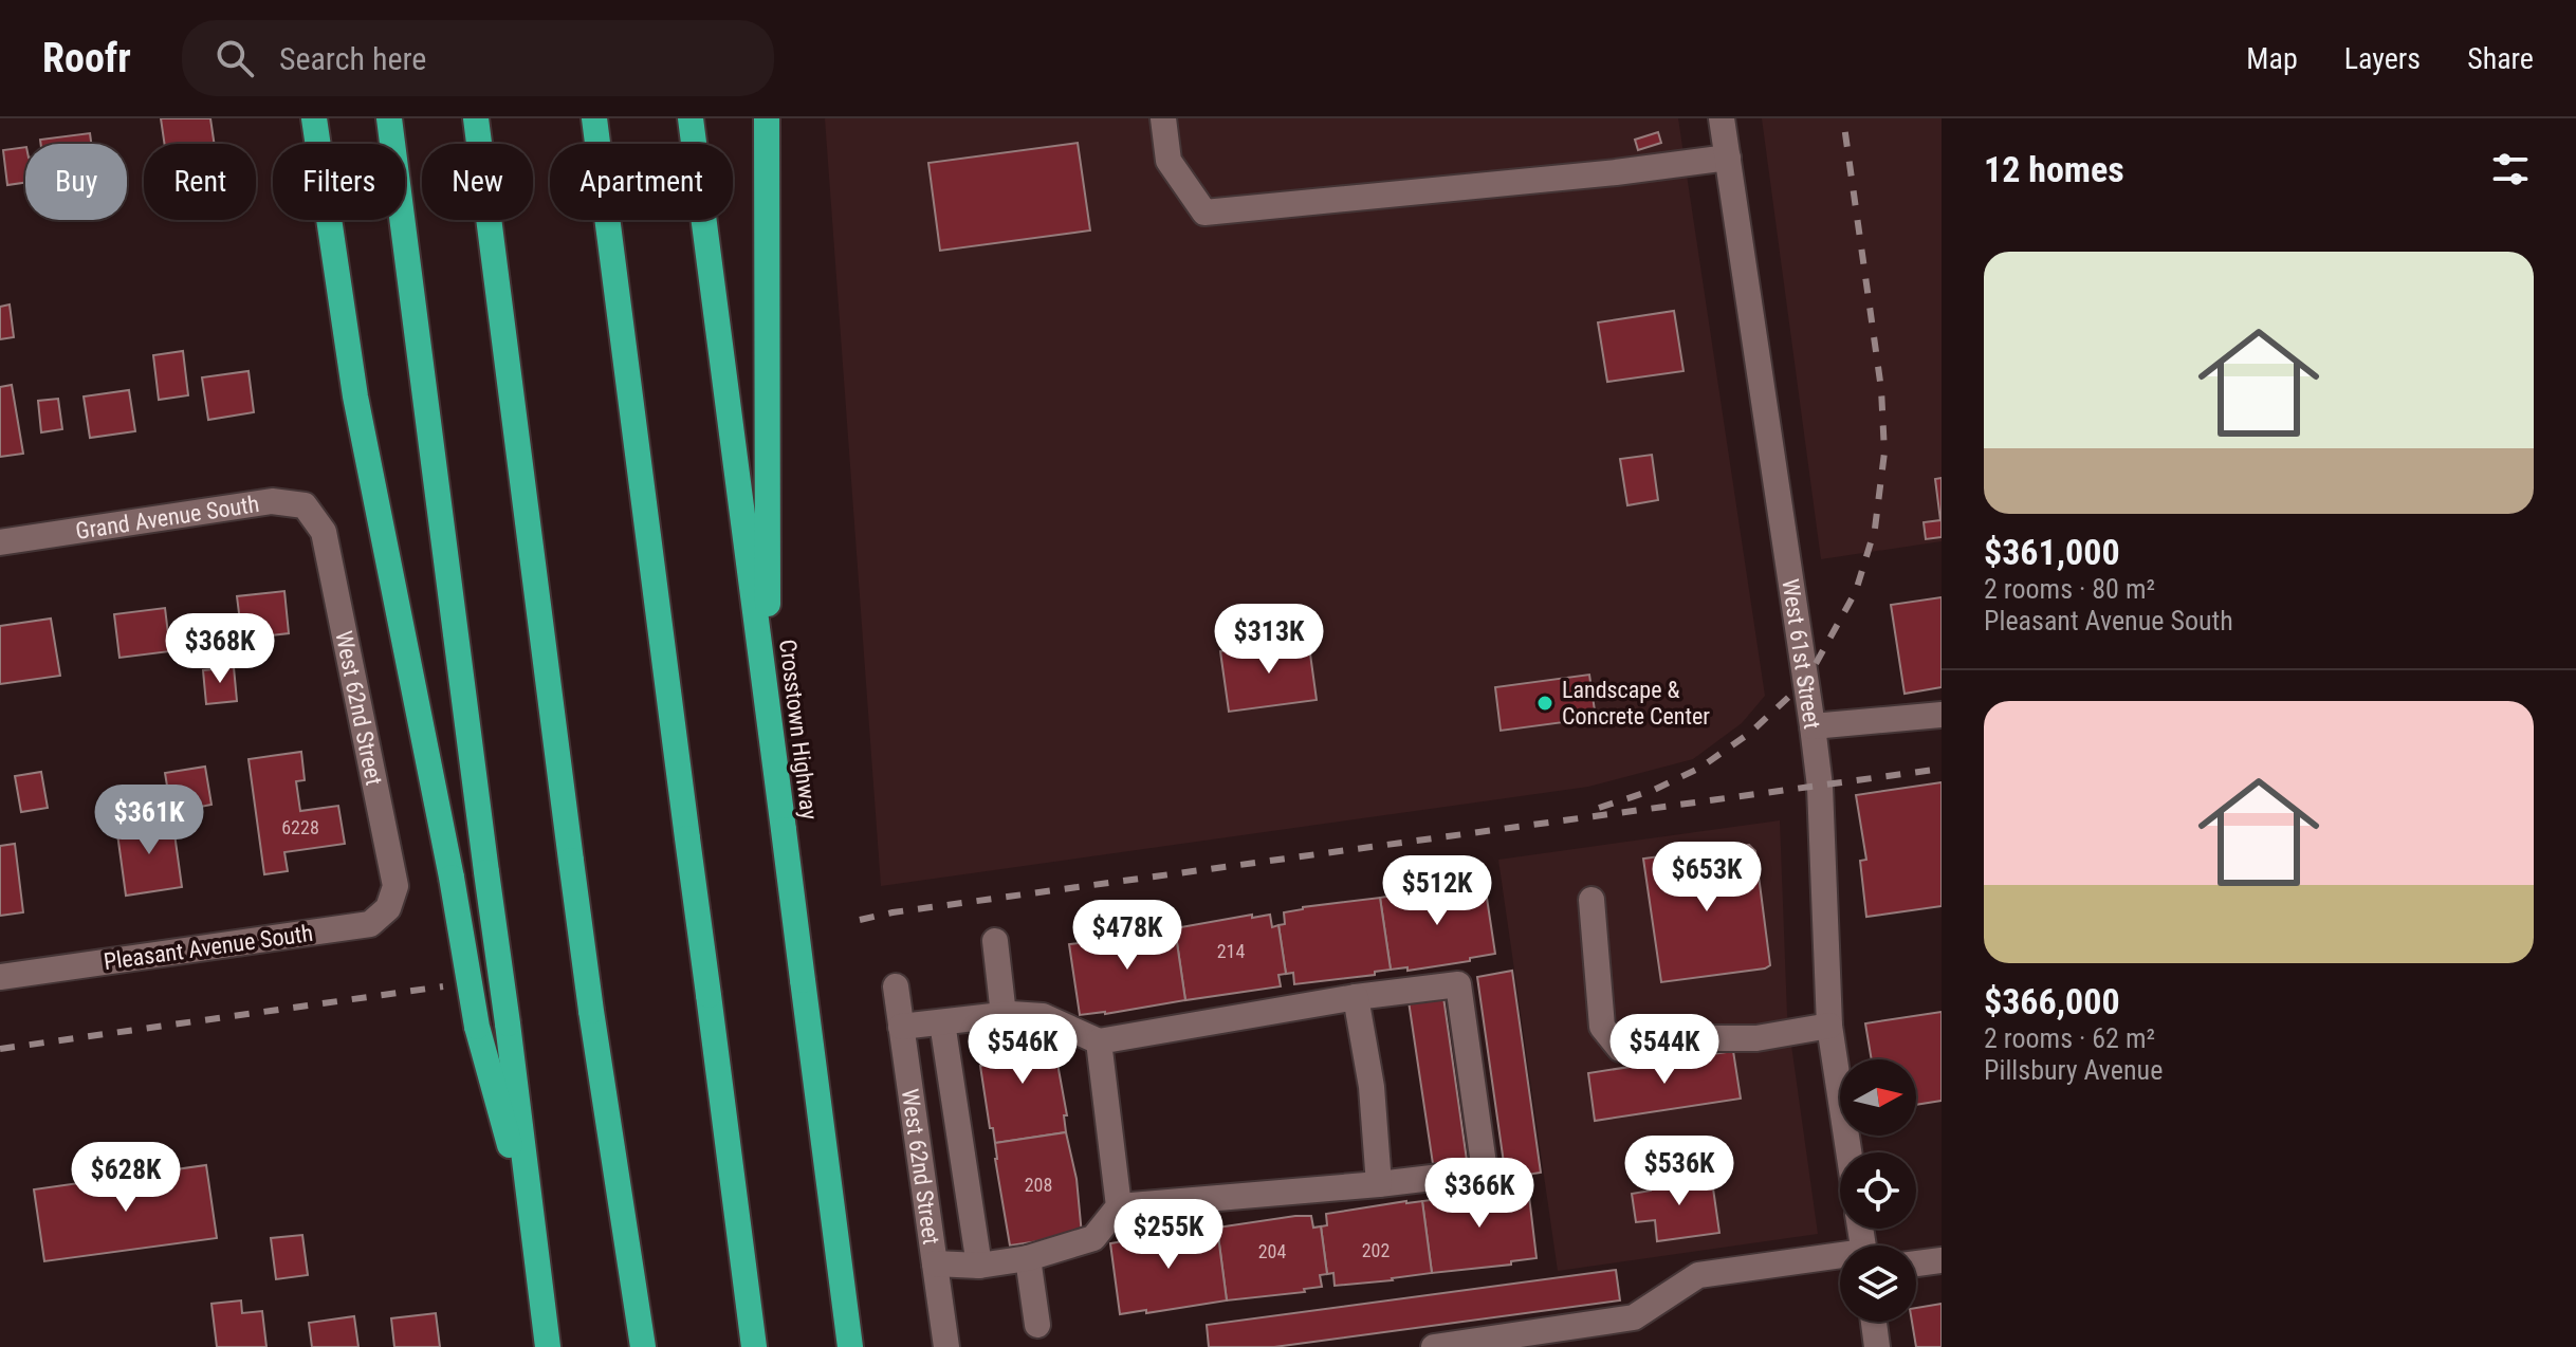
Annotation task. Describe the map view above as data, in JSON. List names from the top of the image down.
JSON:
{
  "streets": {
    "highway": ["Crosstown Highway"],
    "street": [
      "Grand Avenue South",
      "West 61st Street",
      "West 62nd Street",
      "Pleasant Avenue South"
    ]
  },
  "crossings": [
    ["Grand Avenue South", "West 62nd Street"],
    ["West 62nd Street", "Pleasant Avenue South"]
  ],
  "places": ["Landscape & Concrete Center"],
  "house_numbers": [
    "6228",
    "214",
    "208",
    "202",
    "204"
  ],
  "north": "right",
  "page": {
    "header": "Roofr",
    "search": "Search here",
    "nav": ["Map", "Layers", "Share"],
    "heading": "12 homes",
    "chip": [
      "Buy",
      "Rent",
      "Filters",
      "New",
      "Apartment"
    ],
    "list": [
      {
        "name": "$361,000",
        "note": "2 rooms · 80 m² · Pleasant Avenue South"
      },
      {
        "name": "$366,000",
        "note": "2 rooms · 62 m² · Pillsbury Avenue"
      }
    ],
    "price": [
      "$313K",
      "$368K",
      "$361K",
      "$653K",
      "$512K",
      "$478K",
      "$546K",
      "$544K",
      "$536K",
      "$628K",
      "$366K",
      "$255K"
    ]
  }
}
